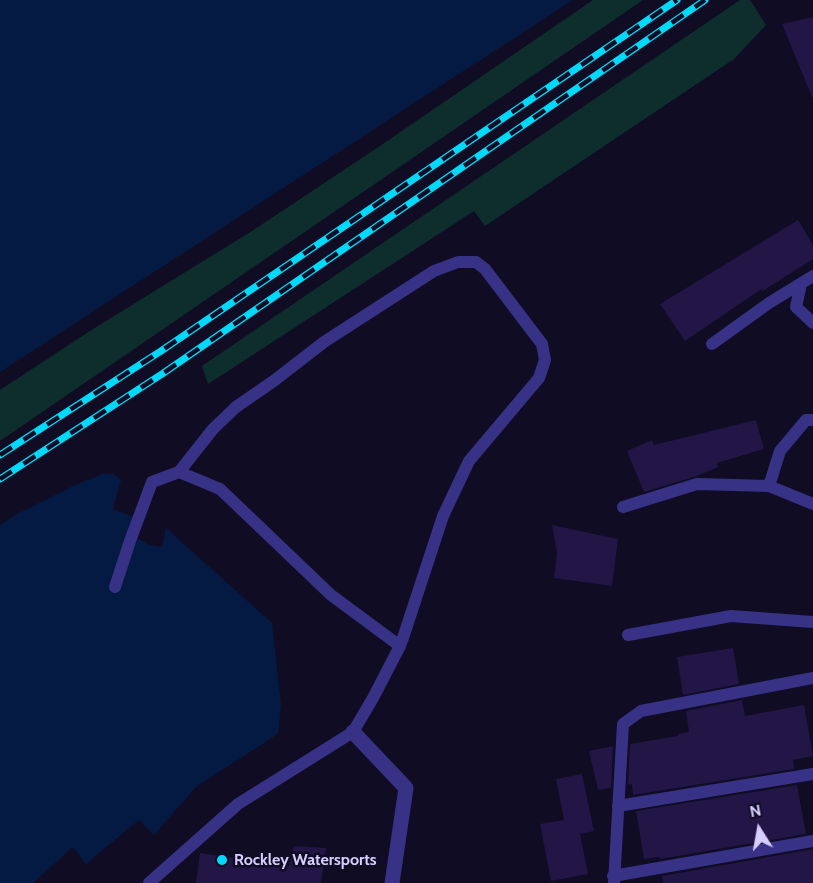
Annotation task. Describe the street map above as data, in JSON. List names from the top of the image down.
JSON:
{
  "places": ["Rockley Watersports"],
  "north": "top"
}
